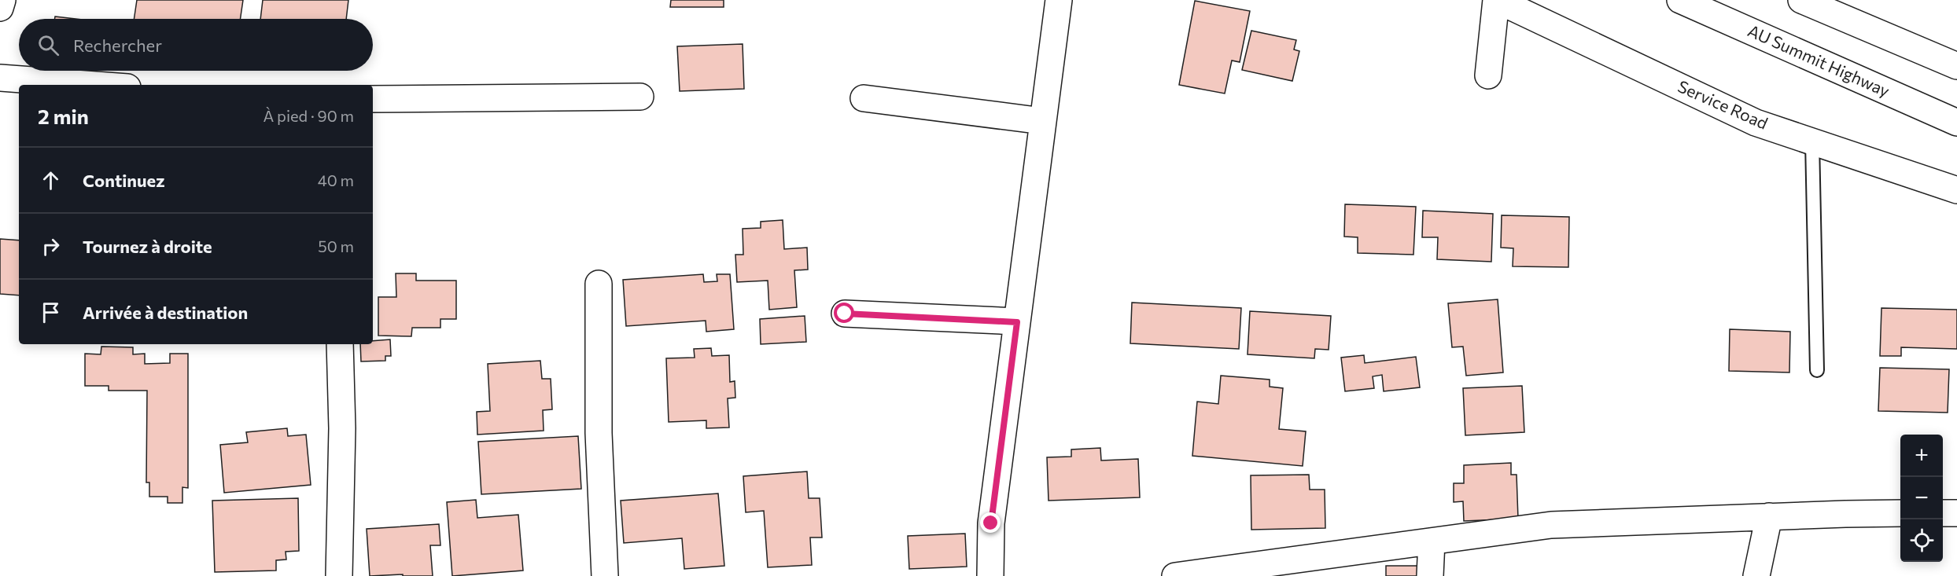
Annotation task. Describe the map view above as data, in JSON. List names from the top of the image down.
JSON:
{
  "streets": {
    "street": ["AU Summit Highway", "Service Road"]
  },
  "page": {
    "search": "Rechercher",
    "heading": ["2 min", "À pied · 90 m"],
    "list": [
      ["Continuez", "40 m"],
      ["Tournez à droite", "50 m"],
      "Arrivée à destination"
    ],
    "map_buttons": ["+", "−"]
  }
}
